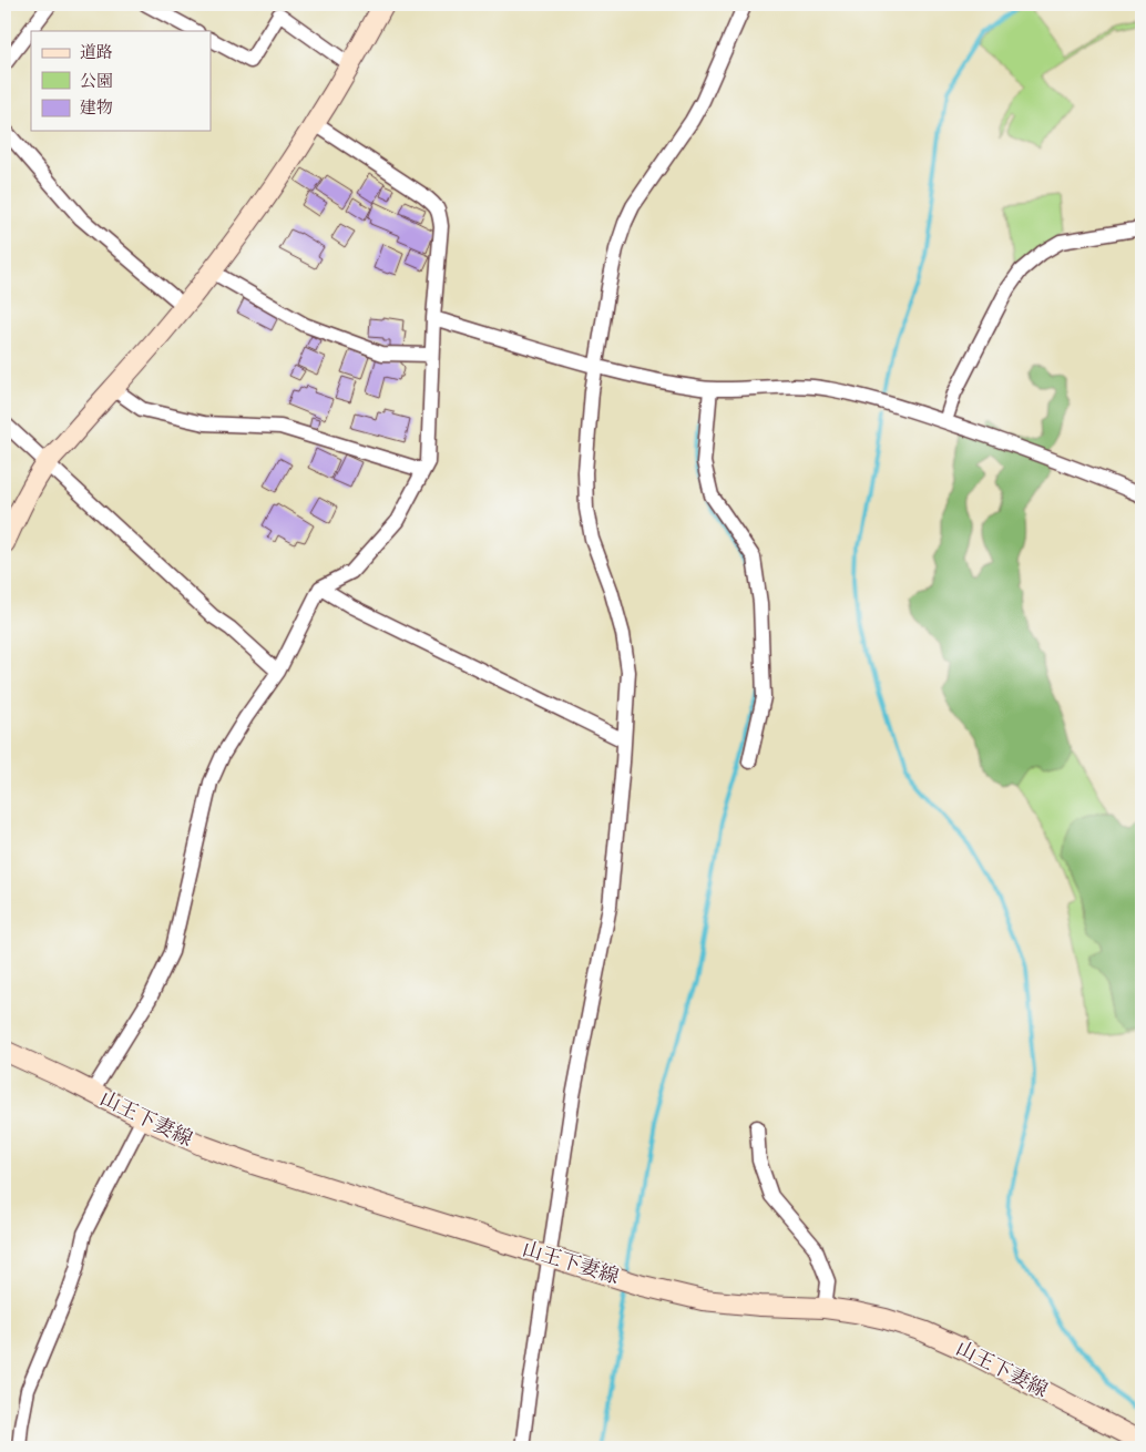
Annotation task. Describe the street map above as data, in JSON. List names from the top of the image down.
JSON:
{
  "streets": {
    "main road": ["山王下妻線"]
  },
  "legend": ["道路", "公園", "建物"]
}
